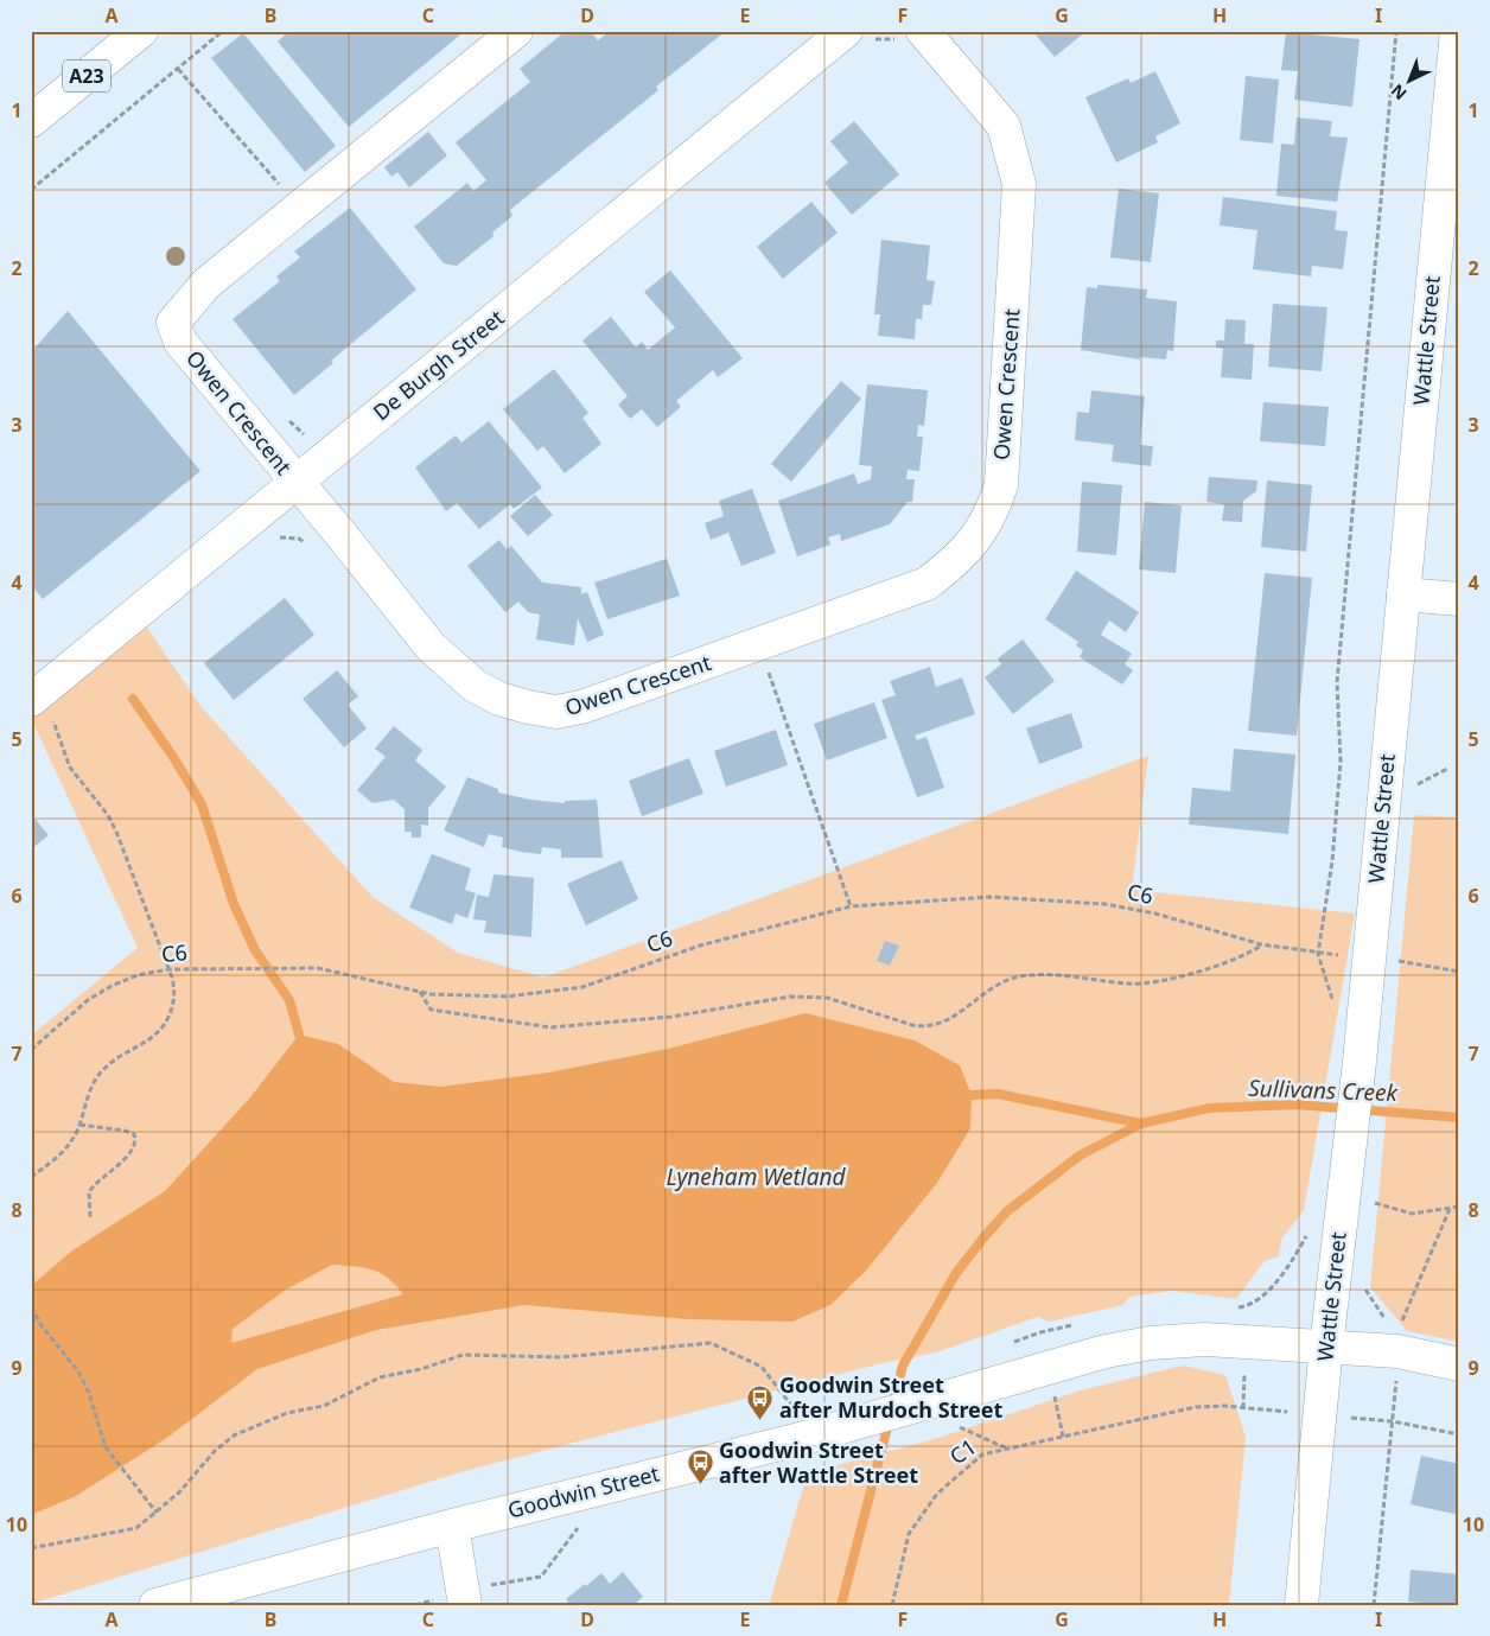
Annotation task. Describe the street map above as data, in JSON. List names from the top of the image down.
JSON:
{
  "streets": {
    "main road": [
      "A23",
      "Wattle Street",
      "De Burgh Street",
      "Owen Crescent",
      "Goodwin Street"
    ],
    "path": ["C6", "C1"]
  },
  "crossings": [
    ["Wattle Street", "Goodwin Street"],
    ["De Burgh Street", "Owen Crescent"]
  ],
  "water": ["Sullivans Creek", "Lyneham Wetland"],
  "places": {
    "bus stop": ["Goodwin Street after Murdoch Street", "Goodwin Street after Wattle Street"]
  },
  "north": "bottom left",
  "grid": {
    "columns": [
      "A",
      "B",
      "C",
      "D",
      "E",
      "F",
      "G",
      "H",
      "I"
    ],
    "rows": [
      "1",
      "2",
      "3",
      "4",
      "5",
      "6",
      "7",
      "8",
      "9",
      "10"
    ]
  }
}
